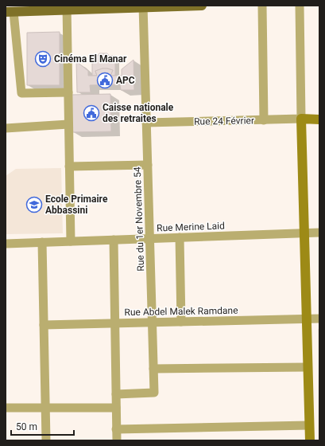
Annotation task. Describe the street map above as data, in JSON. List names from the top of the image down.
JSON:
{
  "streets": {
    "main road": ["Rue 24 Février"],
    "street": ["Rue du 1er Novembre 54", "Rue Merine Laid", "Rue Abdel Malek Ramdane"]
  },
  "crossings": [
    ["Rue 24 Février", "Rue du 1er Novembre 54"],
    ["Rue du 1er Novembre 54", "Rue Merine Laid"],
    ["Rue du 1er Novembre 54", "Rue Abdel Malek Ramdane"]
  ],
  "places": {
    "theatre": ["Cinéma El Manar"],
    "public building": ["APC", "Caisse nationale des retraites"],
    "school or university": ["Ecole Primaire Abbassini"]
  },
  "scale_bar": "50 m"
}
